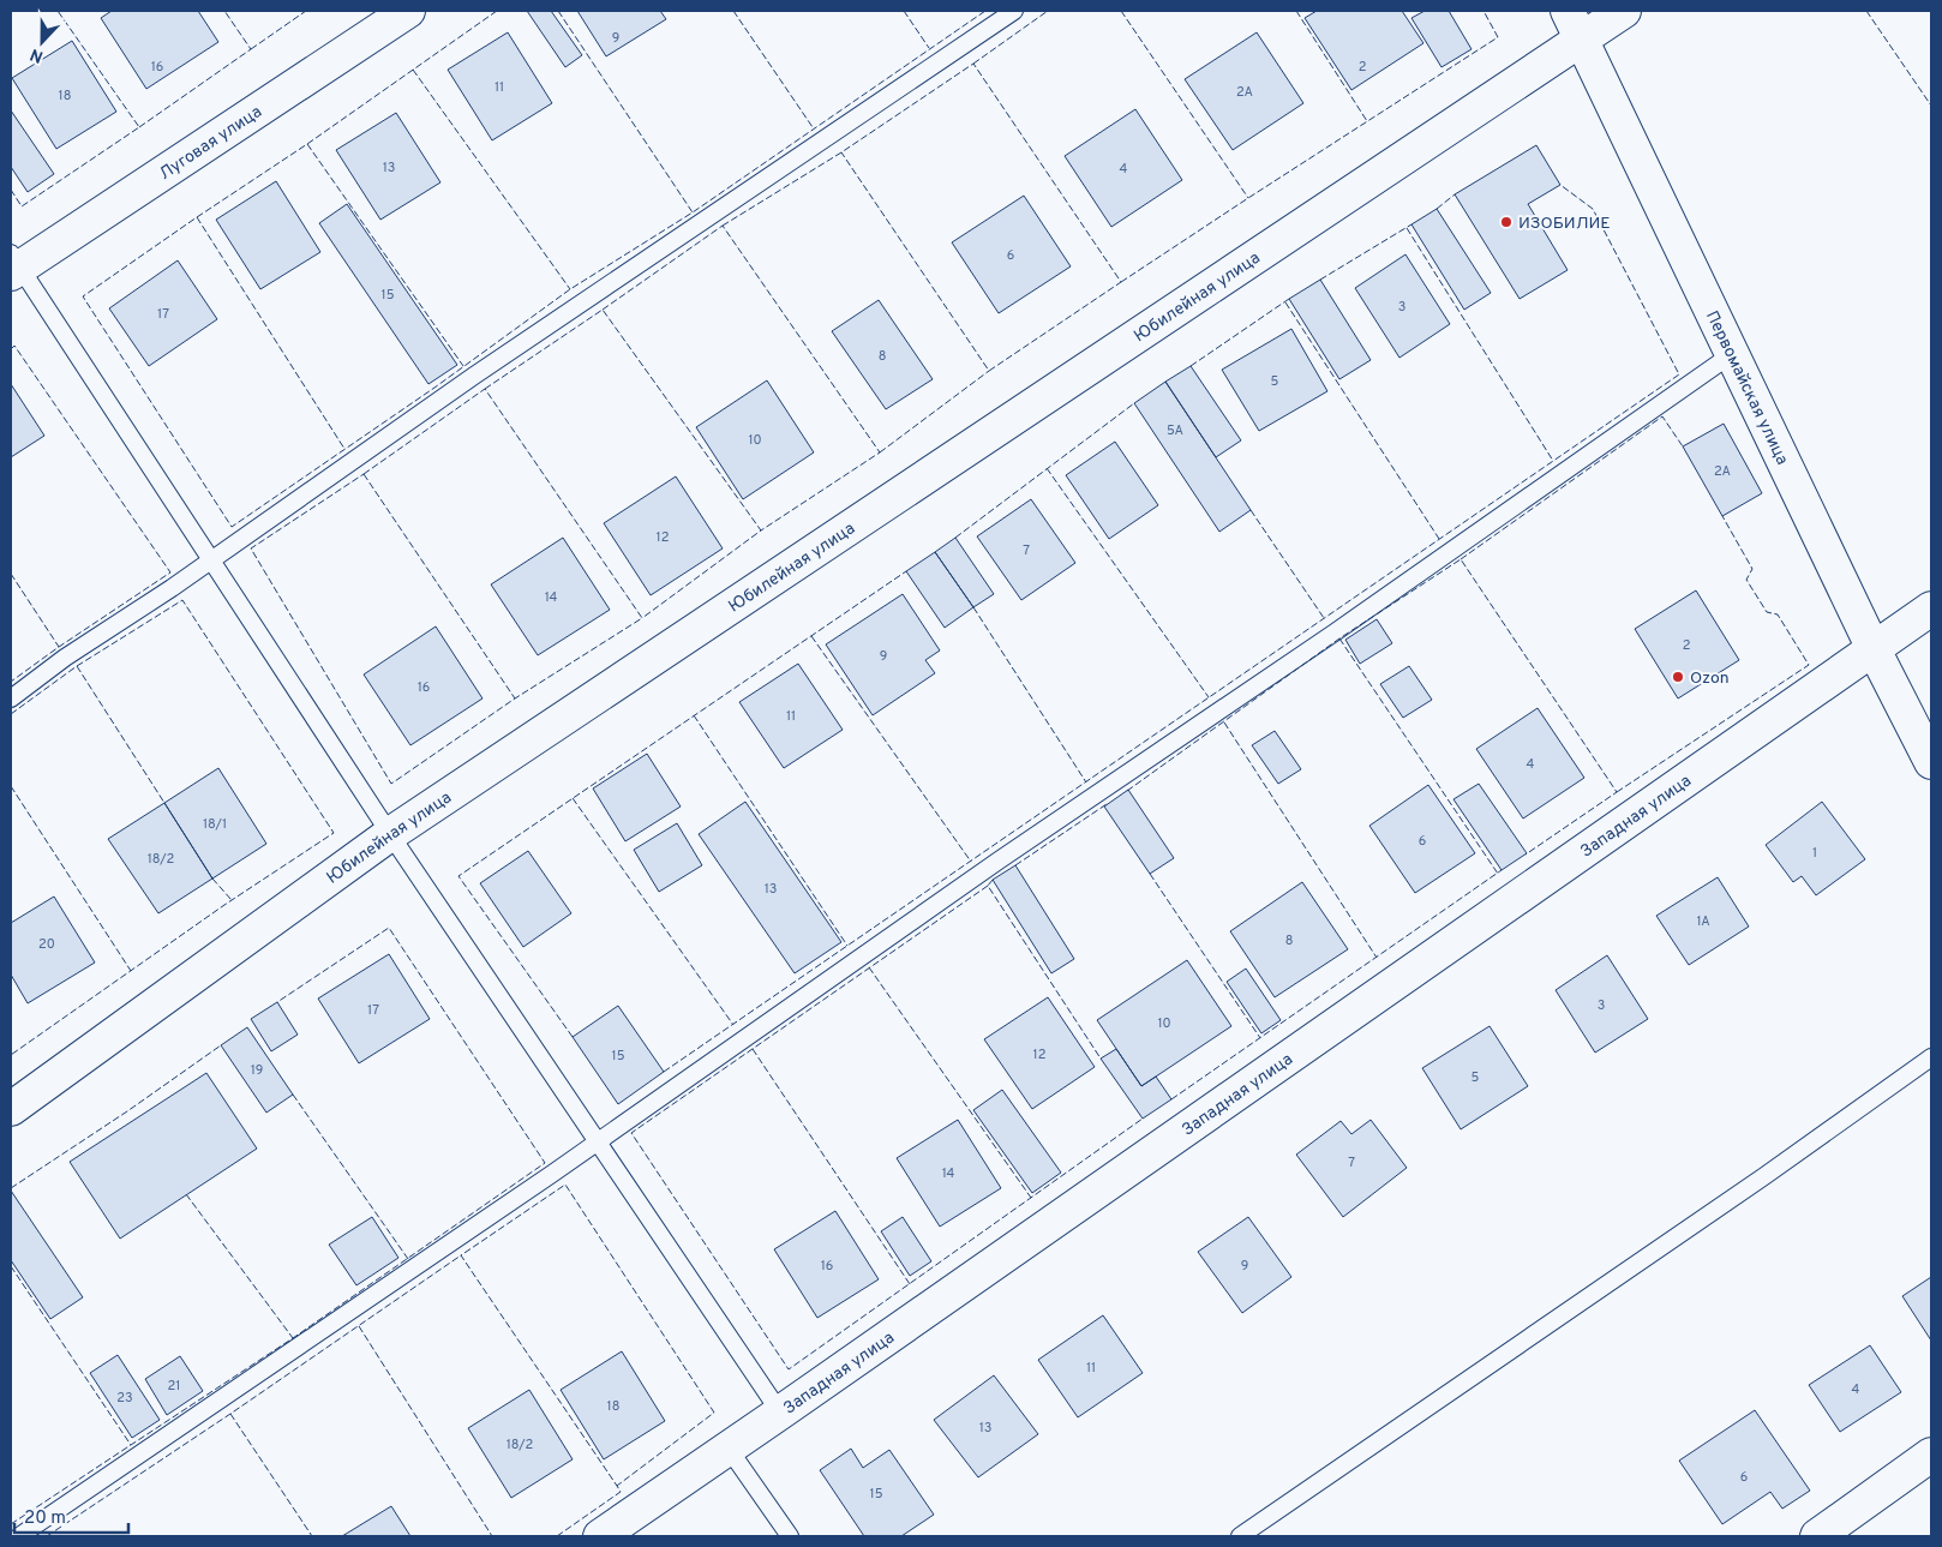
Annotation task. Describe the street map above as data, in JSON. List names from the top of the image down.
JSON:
{
  "streets": {
    "street": [
      "Луговая улица",
      "Юбилейная улица",
      "Первомайская улица",
      "Западная улица"
    ]
  },
  "crossings": [
    ["Юбилейная улица", "Первомайская улица"],
    ["Первомайская улица", "Западная улица"]
  ],
  "places": ["ИЗОБИЛИЕ", "Ozon"],
  "house_numbers": [
    "9",
    "16",
    "2",
    "11",
    "2А",
    "18",
    "13",
    "4",
    "6",
    "15",
    "3",
    "17",
    "8",
    "5",
    "5А",
    "10",
    "2А",
    "12",
    "7",
    "14",
    "2",
    "9",
    "16",
    "11",
    "4",
    "18/1",
    "6",
    "1",
    "18/2",
    "13",
    "1А",
    "8",
    "20",
    "3",
    "17",
    "10",
    "12",
    "15",
    "19",
    "5",
    "7",
    "14",
    "16",
    "9",
    "11",
    "21",
    "4",
    "23",
    "18",
    "13",
    "18/2",
    "6",
    "15"
  ],
  "scale_bar": "20 m",
  "north": "bottom"
}
